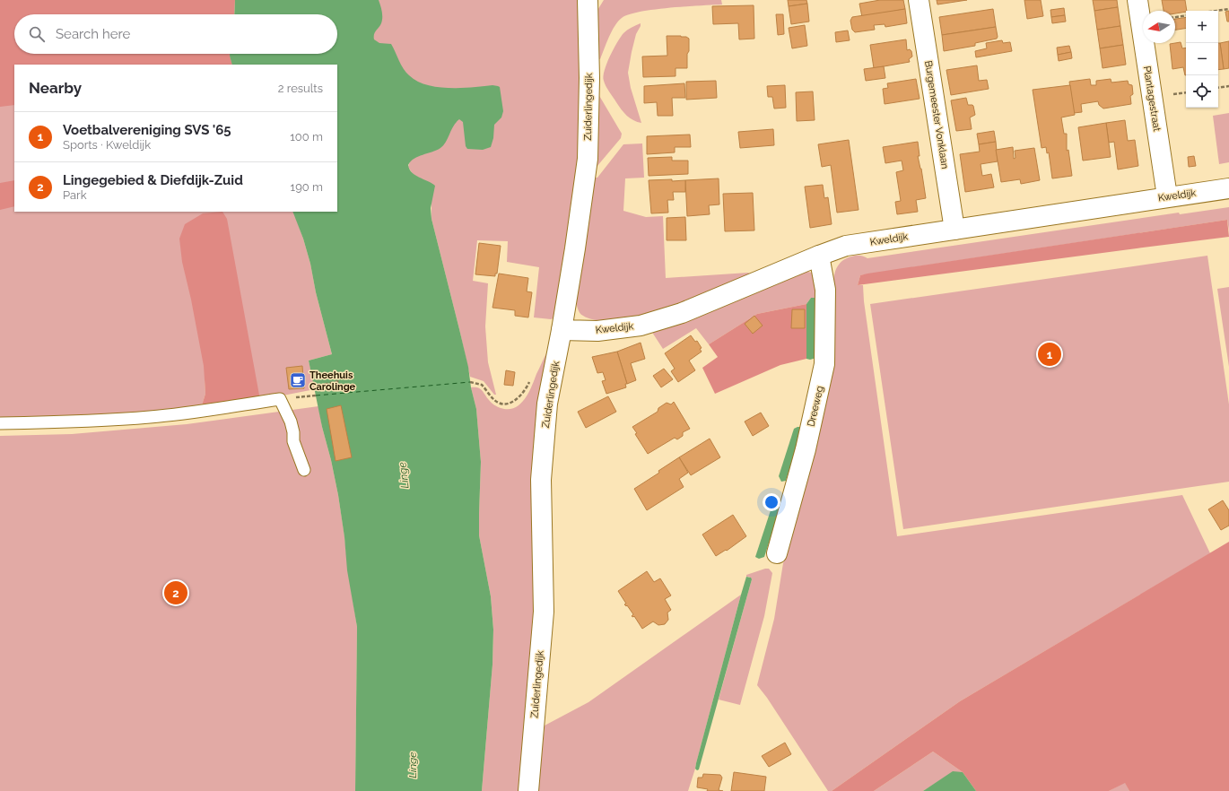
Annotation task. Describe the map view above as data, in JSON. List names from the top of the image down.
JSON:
{
  "streets": {
    "street": [
      "Plantagestraat",
      "Zuiderlingedijk",
      "Burgemeester Vonklaan",
      "Kweldijk",
      "Dreeweg"
    ]
  },
  "crossings": [
    ["Plantagestraat", "Kweldijk"],
    ["Zuiderlingedijk", "Kweldijk"],
    ["Burgemeester Vonklaan", "Kweldijk"],
    ["Kweldijk", "Dreeweg"]
  ],
  "water": ["Linge"],
  "places": {
    "cafe": ["Theehuis Carolinge"]
  },
  "north": "left",
  "page": {
    "map_buttons": ["+", "−"],
    "search": "Search here",
    "heading": ["Nearby", "2 results"],
    "list": [
      {
        "mark": "1",
        "name": "Voetbalvereniging SVS '65",
        "note": "Sports · Kweldijk",
        "value": "100 m"
      },
      {
        "mark": "2",
        "name": "Lingegebied & Diefdijk-Zuid",
        "note": "Park",
        "value": "190 m"
      }
    ],
    "pins": ["1", "2"]
  }
}
